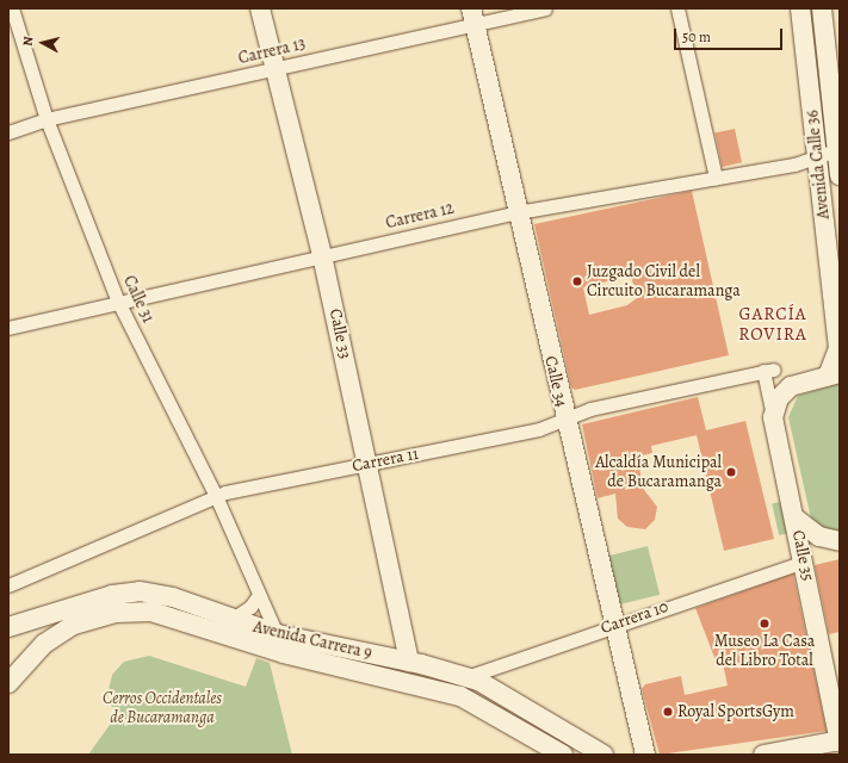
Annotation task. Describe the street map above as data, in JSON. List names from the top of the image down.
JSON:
{
  "streets": {
    "main road": [
      "Avenida Calle 36",
      "Calle 33",
      "Calle 34",
      "Calle 35",
      "Avenida Carrera 9"
    ],
    "street": [
      "Carrera 13",
      "Carrera 12",
      "Calle 31",
      "Carrera 11",
      "Carrera 10"
    ]
  },
  "crossings": [
    ["Carrera 13", "Calle 31"],
    ["Carrera 13", "Calle 33"],
    ["Carrera 13", "Calle 34"],
    ["Avenida Calle 36", "Carrera 12"],
    ["Carrera 12", "Calle 31"],
    ["Carrera 12", "Calle 33"],
    ["Carrera 12", "Calle 34"],
    ["Calle 31", "Carrera 11"],
    ["Calle 31", "Avenida Carrera 9"],
    ["Calle 33", "Carrera 11"],
    ["Calle 33", "Avenida Carrera 9"],
    ["Calle 34", "Carrera 11"],
    ["Calle 34", "Carrera 10"],
    ["Carrera 11", "Calle 35"],
    ["Calle 35", "Carrera 10"],
    ["Carrera 10", "Avenida Carrera 9"]
  ],
  "districts": ["GARCÍA ROVIRA"],
  "parks": ["Cerros Occidentales de Bucaramanga"],
  "places": [
    "Juzgado Civil del Circuito Bucaramanga",
    "Alcaldía Municipal de Bucaramanga",
    "Museo La Casa del Libro Total",
    "Royal SportsGym"
  ],
  "scale_bar": "50 m",
  "north": "left"
}
